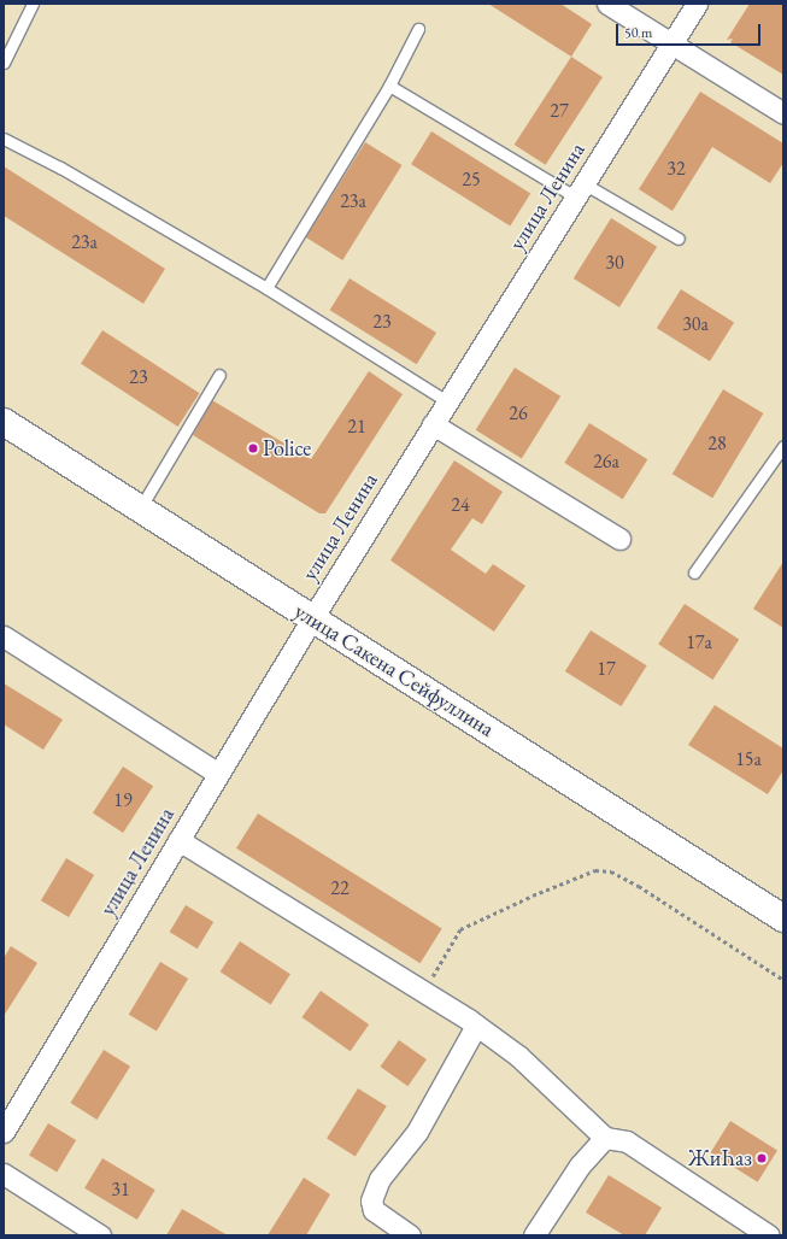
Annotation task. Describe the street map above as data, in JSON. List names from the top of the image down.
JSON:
{
  "streets": {
    "street": ["улица Ленина", "улица Сакена Сейфуллина"]
  },
  "crossings": [
    ["улица Ленина", "улица Сакена Сейфуллина"]
  ],
  "places": ["Police", "ЖиҺаз"],
  "house_numbers": [
    "27",
    "32",
    "25",
    "23а",
    "23а",
    "30",
    "23",
    "30а",
    "23",
    "26",
    "21",
    "28",
    "26а",
    "24",
    "17а",
    "17",
    "15а",
    "19",
    "22",
    "31"
  ],
  "scale_bar": "50 m"
}
